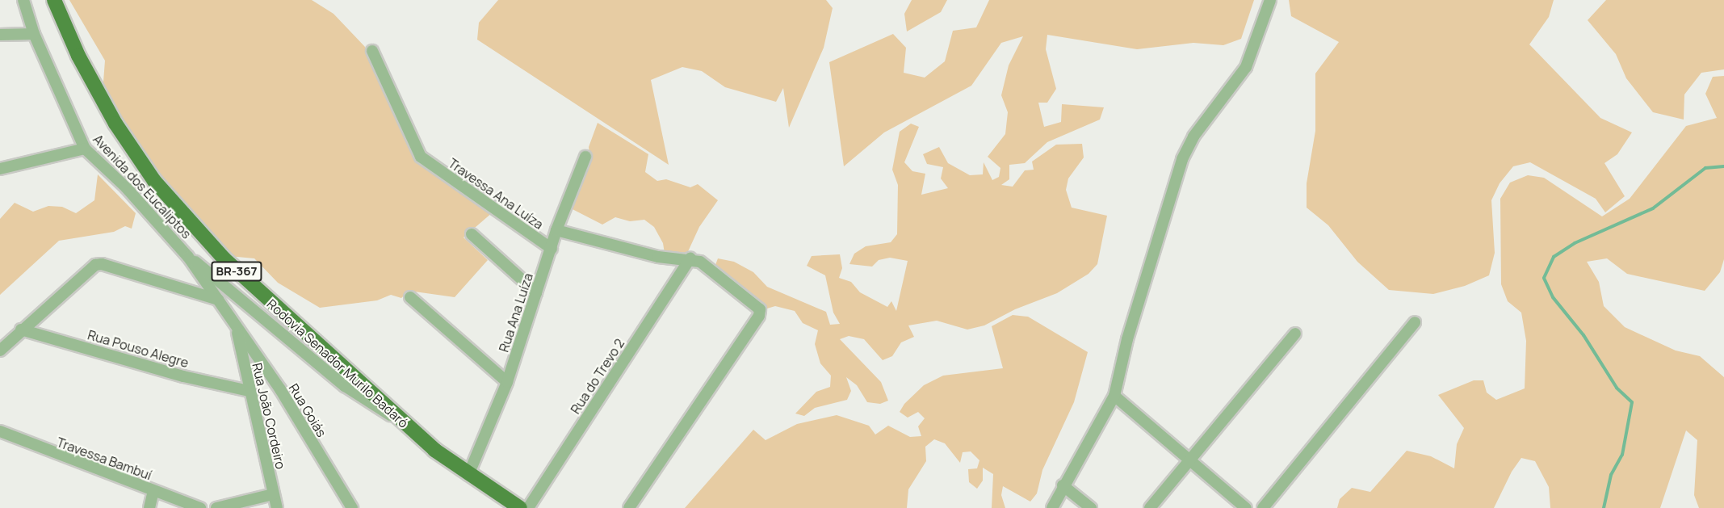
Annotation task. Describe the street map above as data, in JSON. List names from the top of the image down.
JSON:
{
  "streets": {
    "main road": ["BR-367", "Rodovia Senador Murilo Badaró"],
    "street": [
      "Avenida dos Eucaliptos",
      "Travessa Ana Luíza",
      "Rua Ana Luíza",
      "Rua Pouso Alegre",
      "Rua do Trevo 2",
      "Rua Goiás",
      "Rua João Cordeiro",
      "Travessa Bambuí"
    ]
  },
  "crossings": [
    ["Avenida dos Eucaliptos", "Rua Goiás"],
    ["Avenida dos Eucaliptos", "Rua João Cordeiro"],
    ["Travessa Ana Luíza", "Rua Ana Luíza"],
    ["Rua Ana Luíza", "Rodovia Senador Murilo Badaró"],
    ["Rua Pouso Alegre", "Rua João Cordeiro"],
    ["Rua Goiás", "Rua João Cordeiro"]
  ]
}
